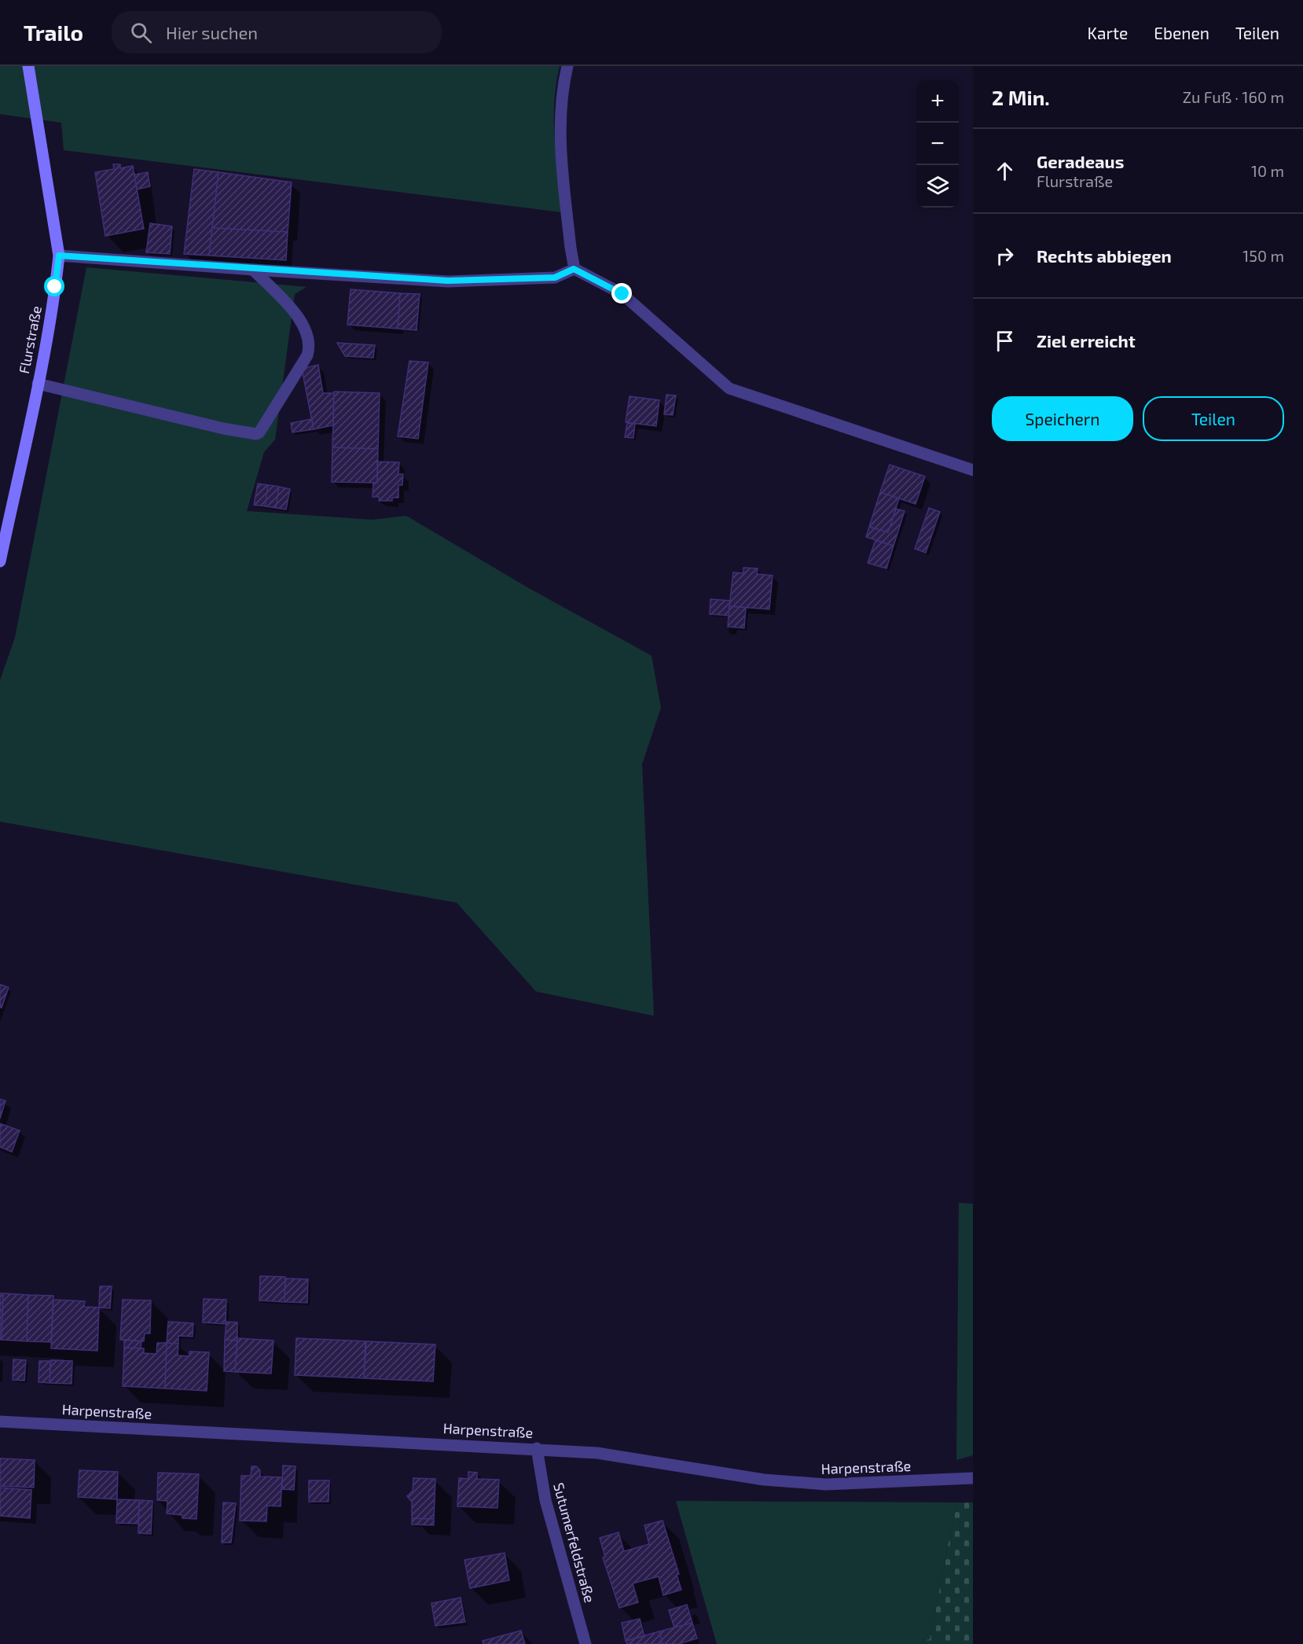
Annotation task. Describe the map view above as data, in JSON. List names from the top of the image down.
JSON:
{
  "streets": {
    "street": ["Flurstraße", "Harpenstraße", "Sutumerfeldstraße"]
  },
  "crossings": [
    ["Harpenstraße", "Sutumerfeldstraße"]
  ],
  "page": {
    "header": "Trailo",
    "search": "Hier suchen",
    "nav": ["Karte", "Ebenen", "Teilen"],
    "heading": ["2 Min.", "Zu Fuß · 160 m"],
    "map_buttons": ["+", "−"],
    "list": [
      ["Geradeaus", "Flurstraße", "10 m"],
      ["Rechts abbiegen", "150 m"],
      "Ziel erreicht"
    ],
    "buttons": ["Speichern", "Teilen"]
  }
}
